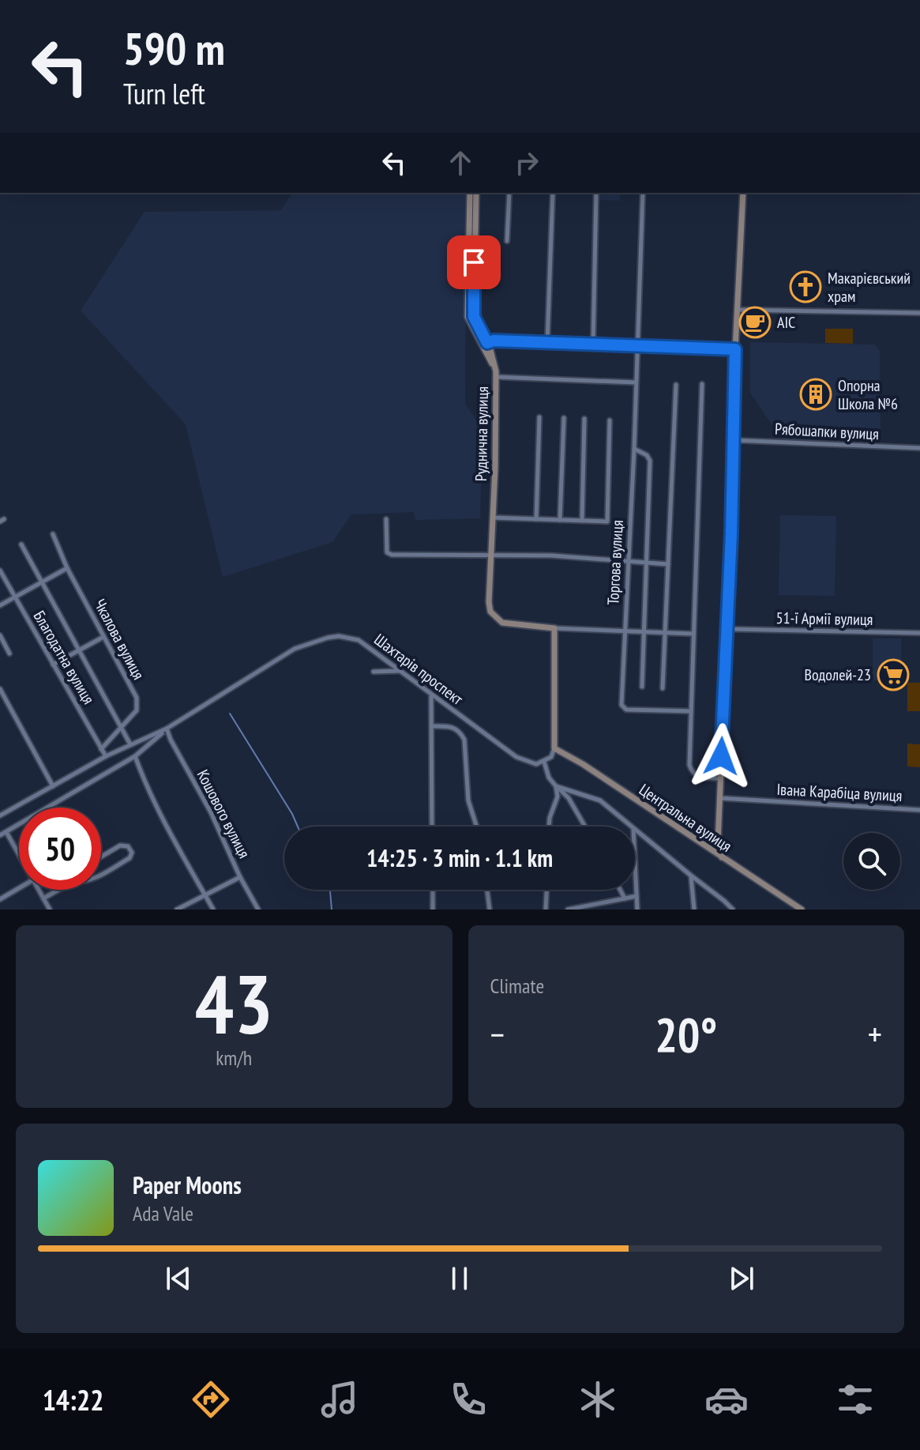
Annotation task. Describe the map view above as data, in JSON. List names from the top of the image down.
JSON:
{
  "streets": {
    "main road": ["Руднична вулиця", "Центральна вулиця"],
    "street": [
      "Рябошапки вулиця",
      "Торгова вулиця",
      "51-ї Армії вулиця",
      "Чкалова вулиця",
      "Благодатна вулиця",
      "Шахтарів проспект",
      "Івана Карабіца вулиця",
      "Кошового вулиця"
    ]
  },
  "crossings": [
    ["Руднична вулиця", "Торгова вулиця"],
    ["Чкалова вулиця", "Благодатна вулиця"],
    ["Благодатна вулиця", "Шахтарів проспект"],
    ["Шахтарів проспект", "Кошового вулиця"]
  ],
  "places": {
    "church": ["Макарієвський храм"],
    "cafe": ["АІС"],
    "building": ["Опорна Школа №6"],
    "supermarket": ["Водолей-23"]
  },
  "page": {
    "turn": ["590 m", "Turn left"],
    "limit": "50",
    "trip": "14:25 · 3 min · 1.1 km",
    "tile": [
      ["43", "km/h"],
      "Climate"
    ],
    "heat": ["−", "20°", "+"],
    "song": ["Paper Moons", "Ada Vale"],
    "tabs": "14:22"
  }
}
